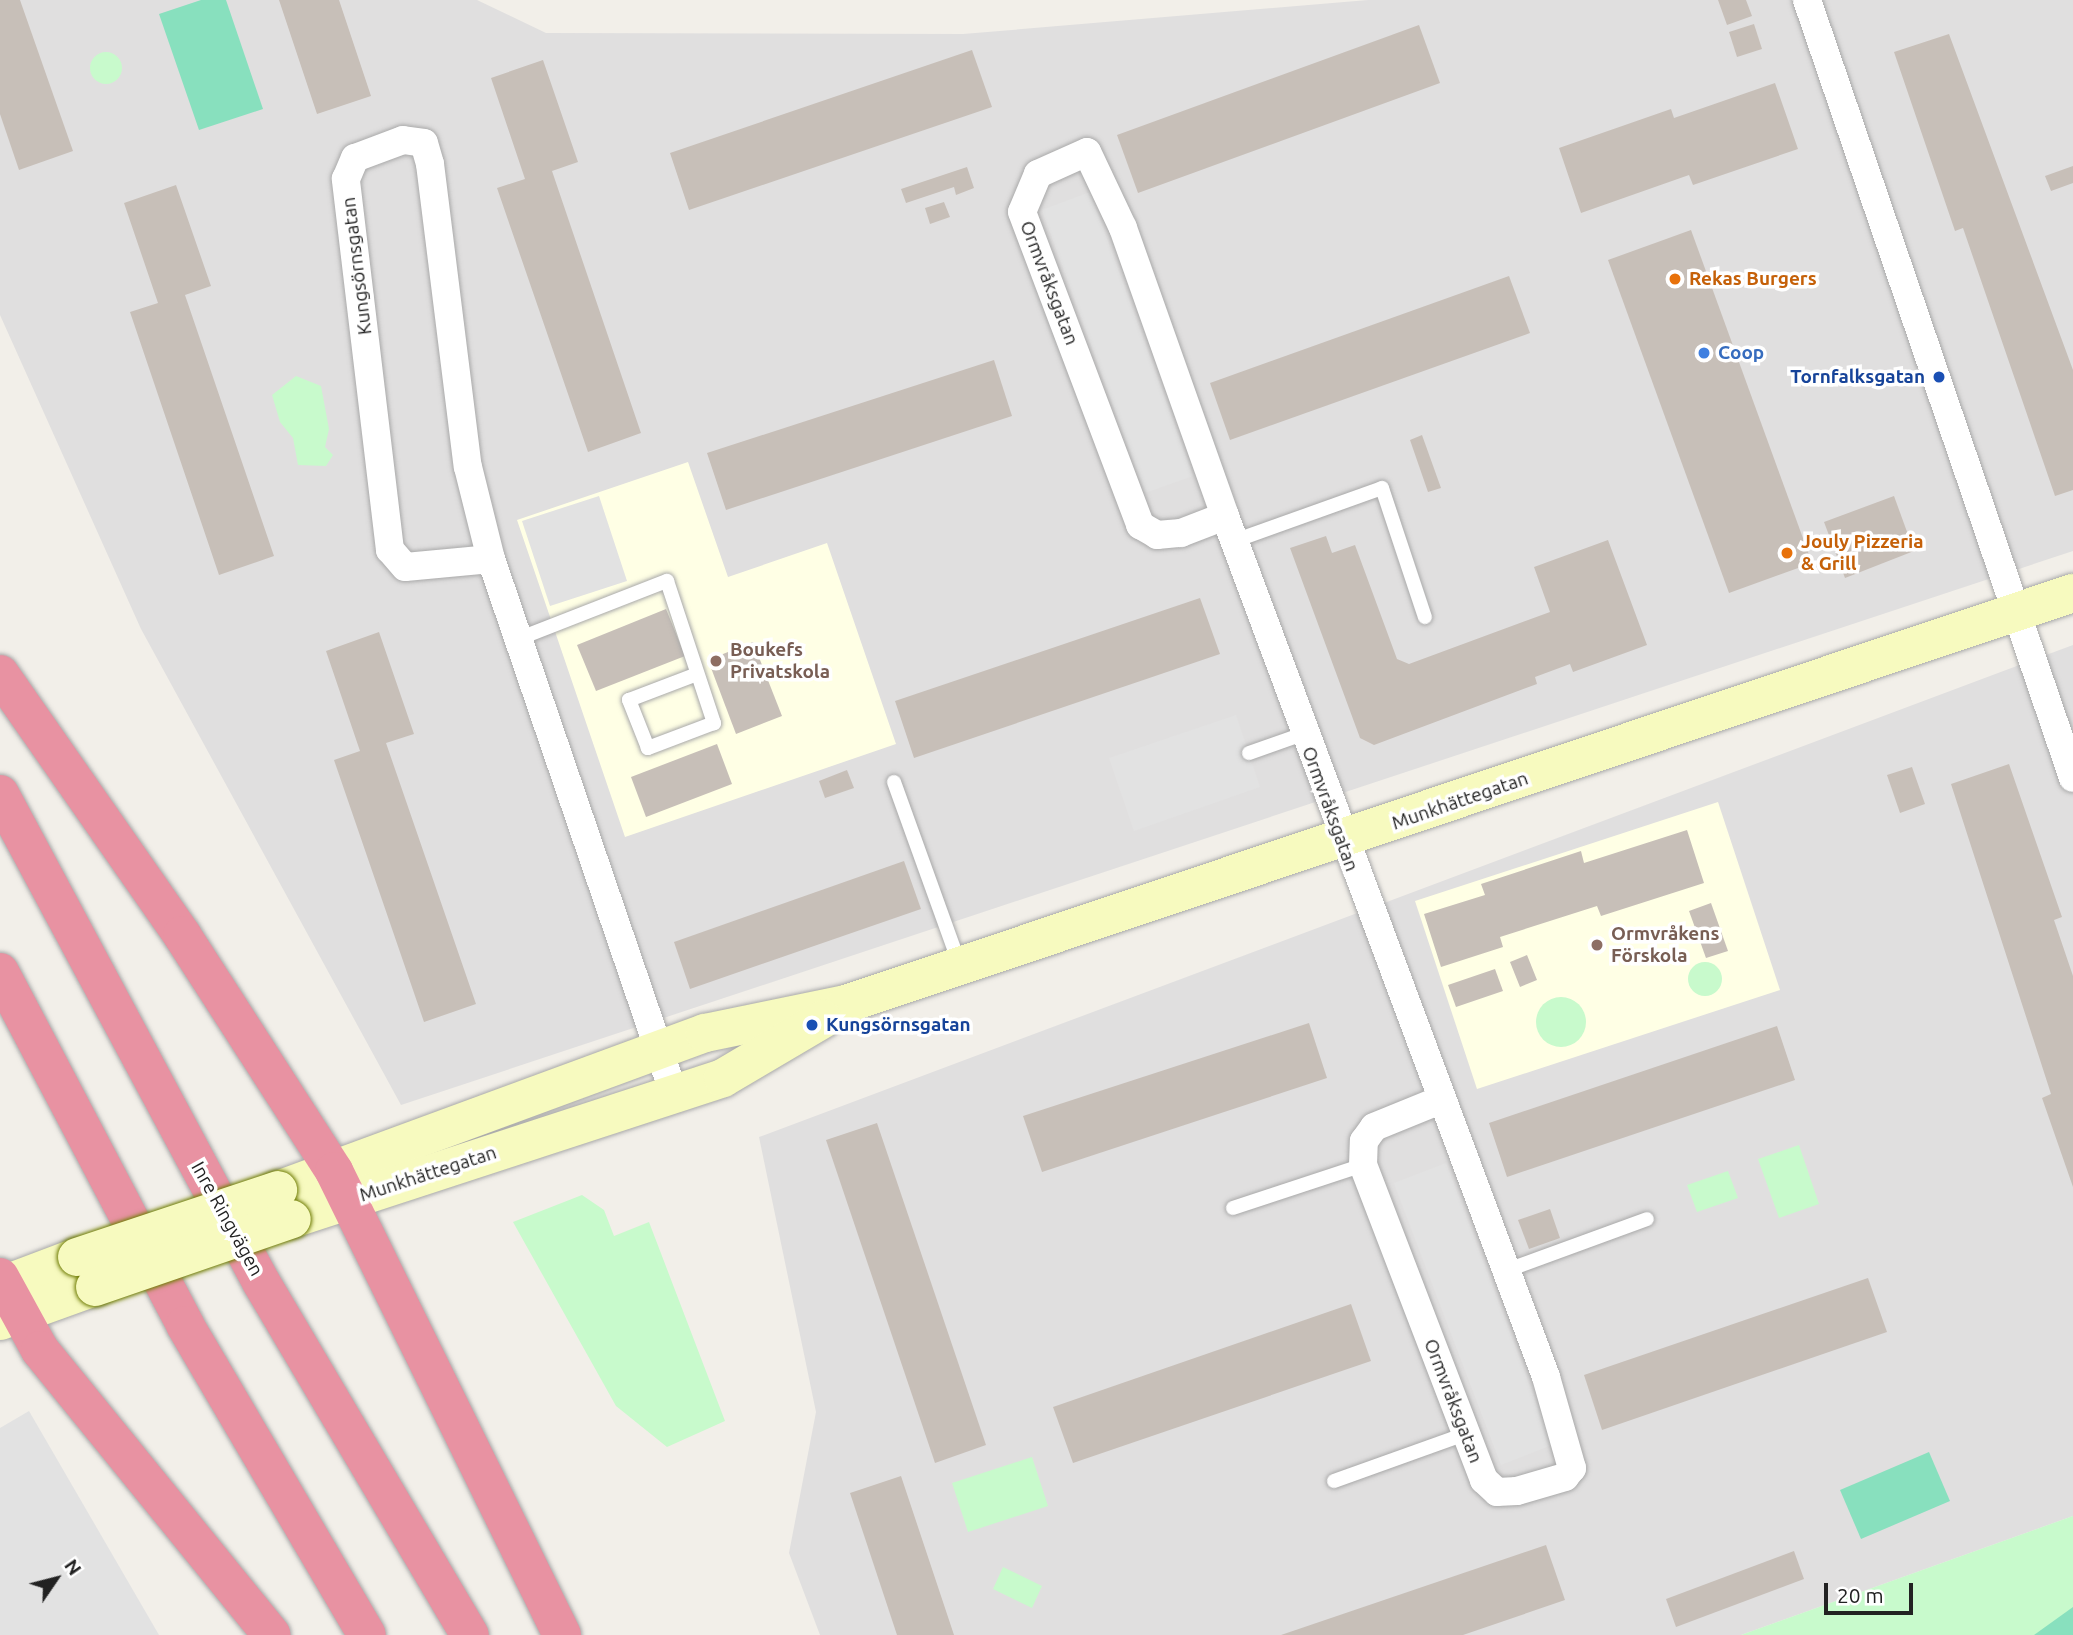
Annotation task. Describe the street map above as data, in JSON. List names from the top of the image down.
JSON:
{
  "streets": {
    "highway": ["Inre Ringvägen"],
    "main road": ["Munkhättegatan"],
    "street": ["Kungsörnsgatan", "Ormvråksgatan"]
  },
  "crossings": [
    ["Kungsörnsgatan", "Munkhättegatan"],
    ["Ormvråksgatan", "Munkhättegatan"]
  ],
  "places": [
    "Rekas Burgers",
    "Coop",
    "Tornfalksgatan",
    "Jouly Pizzeria & Grill",
    "Boukefs Privatskola",
    "Ormvråkens Förskola",
    "Kungsörnsgatan"
  ],
  "scale_bar": "20 m",
  "north": "top right"
}
